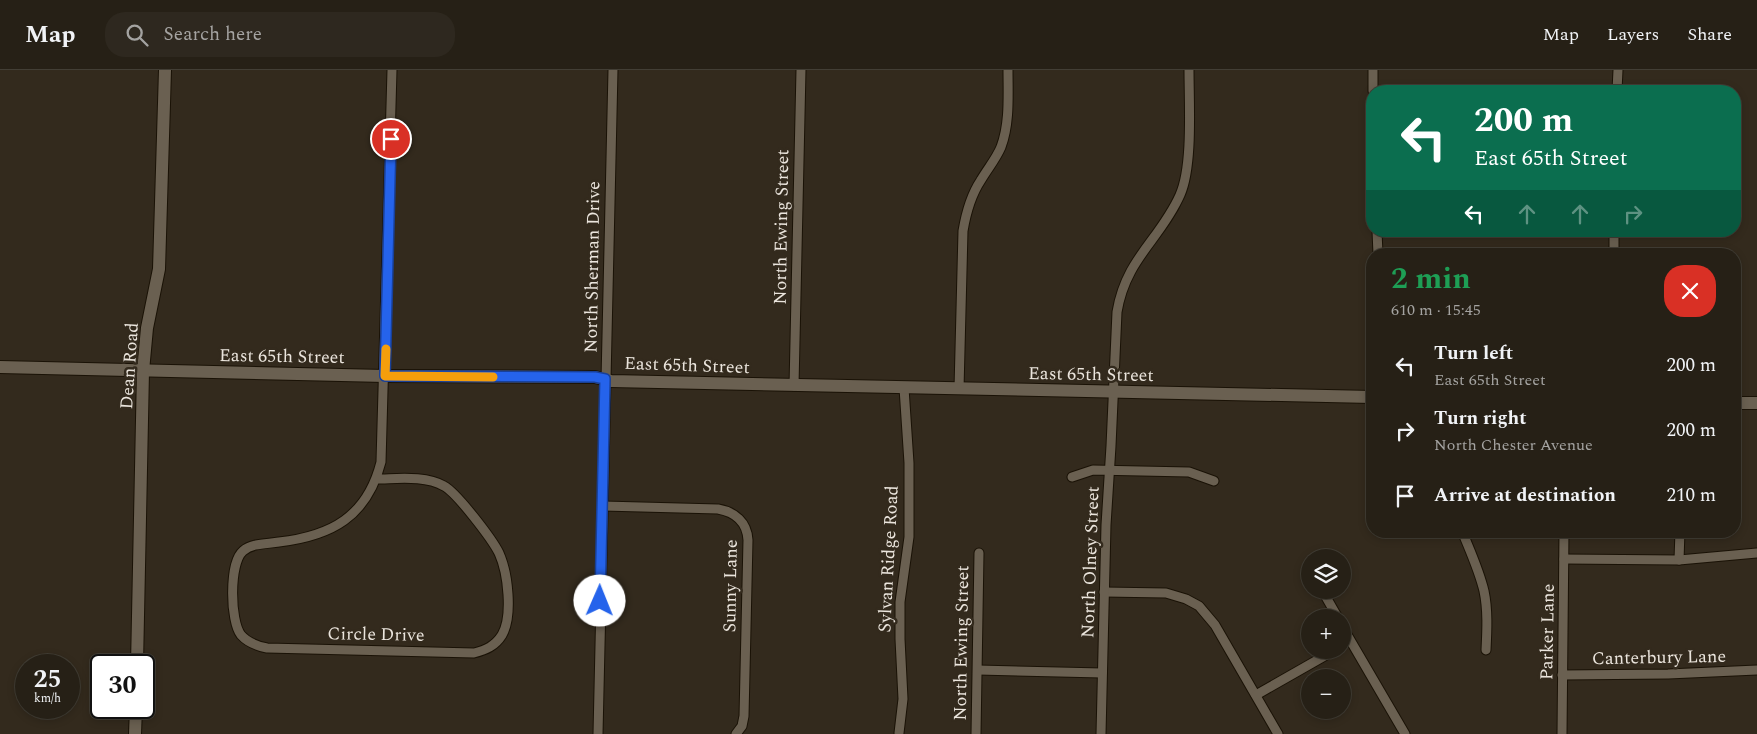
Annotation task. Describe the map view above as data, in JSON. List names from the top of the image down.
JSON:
{
  "streets": {
    "street": [
      "North Ewing Street",
      "North Sherman Drive",
      "East 65th Street",
      "Dean Road",
      "Sylvan Ridge Road",
      "North Olney Street",
      "Sunny Lane",
      "Parker Lane",
      "Circle Drive",
      "Canterbury Lane"
    ]
  },
  "crossings": [
    ["North Ewing Street", "East 65th Street"],
    ["North Sherman Drive", "East 65th Street"],
    ["North Sherman Drive", "Sunny Lane"],
    ["East 65th Street", "Dean Road"],
    ["East 65th Street", "Sylvan Ridge Road"],
    ["East 65th Street", "North Olney Street"],
    ["Parker Lane", "Canterbury Lane"]
  ],
  "page": {
    "header": "Map",
    "search": "Search here",
    "nav": ["Map", "Layers", "Share"],
    "turn": ["200 m", "East 65th Street"],
    "heading": ["2 min", "610 m · 15:45"],
    "list": [
      {
        "name": "Turn left",
        "note": "East 65th Street",
        "value": "200 m"
      },
      {
        "name": "Turn right",
        "note": "North Chester Avenue",
        "value": "200 m"
      },
      {
        "name": "Arrive at destination",
        "value": "210 m"
      }
    ],
    "map_buttons": ["+", "−"],
    "speed": "25 km/h",
    "limit": "30"
  }
}
